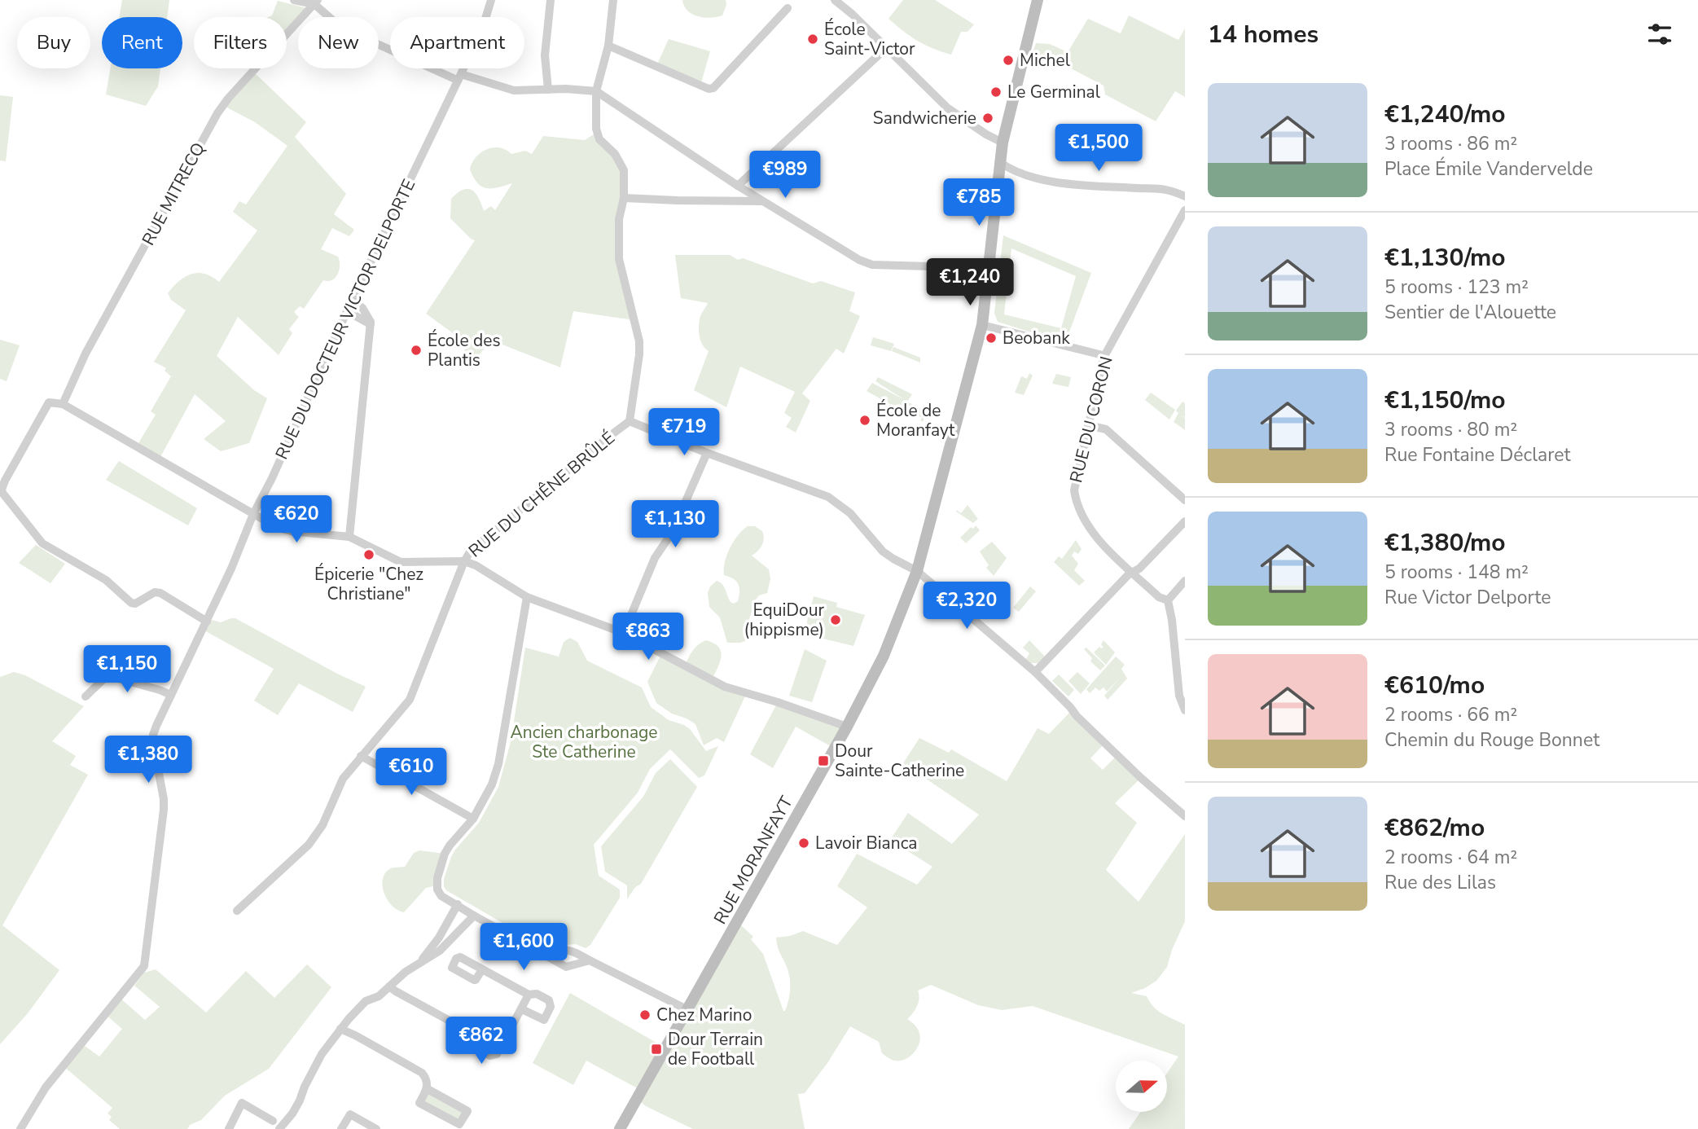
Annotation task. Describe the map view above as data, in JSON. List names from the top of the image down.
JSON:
{
  "streets": {
    "main road": ["RUE MORANFAYT"],
    "street": [
      "RUE MITRECQ",
      "RUE DU DOCTEUR VICTOR DELPORTE",
      "RUE DU CORON",
      "RUE DU CHÊNE BRÛLÉ"
    ]
  },
  "crossings": [
    ["RUE DU CHÊNE BRÛLÉ", "RUE MORANFAYT"]
  ],
  "parks": ["Ancien charbonage Ste Catherine"],
  "places": {
    "other": [
      "École Saint-Victor",
      "Michel",
      "Le Germinal",
      "Sandwicherie",
      "Beobank",
      "École des Plantis",
      "École de Moranfayt",
      "Épicerie \"Chez Christiane\"",
      "EquiDour (hippisme)",
      "Lavoir Bianca",
      "Chez Marino"
    ],
    "transit": ["Dour Sainte-Catherine", "Dour Terrain de Football"]
  },
  "north": "right",
  "page": {
    "heading": "14 homes",
    "chip": [
      "Buy",
      "Rent",
      "Filters",
      "New",
      "Apartment"
    ],
    "list": [
      {
        "name": "€1,240/mo",
        "note": "3 rooms · 86 m² · Place Émile Vandervelde"
      },
      {
        "name": "€1,130/mo",
        "note": "5 rooms · 123 m² · Sentier de l'Alouette"
      },
      {
        "name": "€1,150/mo",
        "note": "3 rooms · 80 m² · Rue Fontaine Déclaret"
      },
      {
        "name": "€1,380/mo",
        "note": "5 rooms · 148 m² · Rue Victor Delporte"
      },
      {
        "name": "€610/mo",
        "note": "2 rooms · 66 m² · Chemin du Rouge Bonnet"
      },
      {
        "name": "€862/mo",
        "note": "2 rooms · 64 m² · Rue des Lilas"
      }
    ],
    "price": [
      "€1,500",
      "€989",
      "€785",
      "€1,240",
      "€719",
      "€620",
      "€1,130",
      "€2,320",
      "€863",
      "€1,150",
      "€1,380",
      "€610",
      "€1,600",
      "€862"
    ]
  }
}
